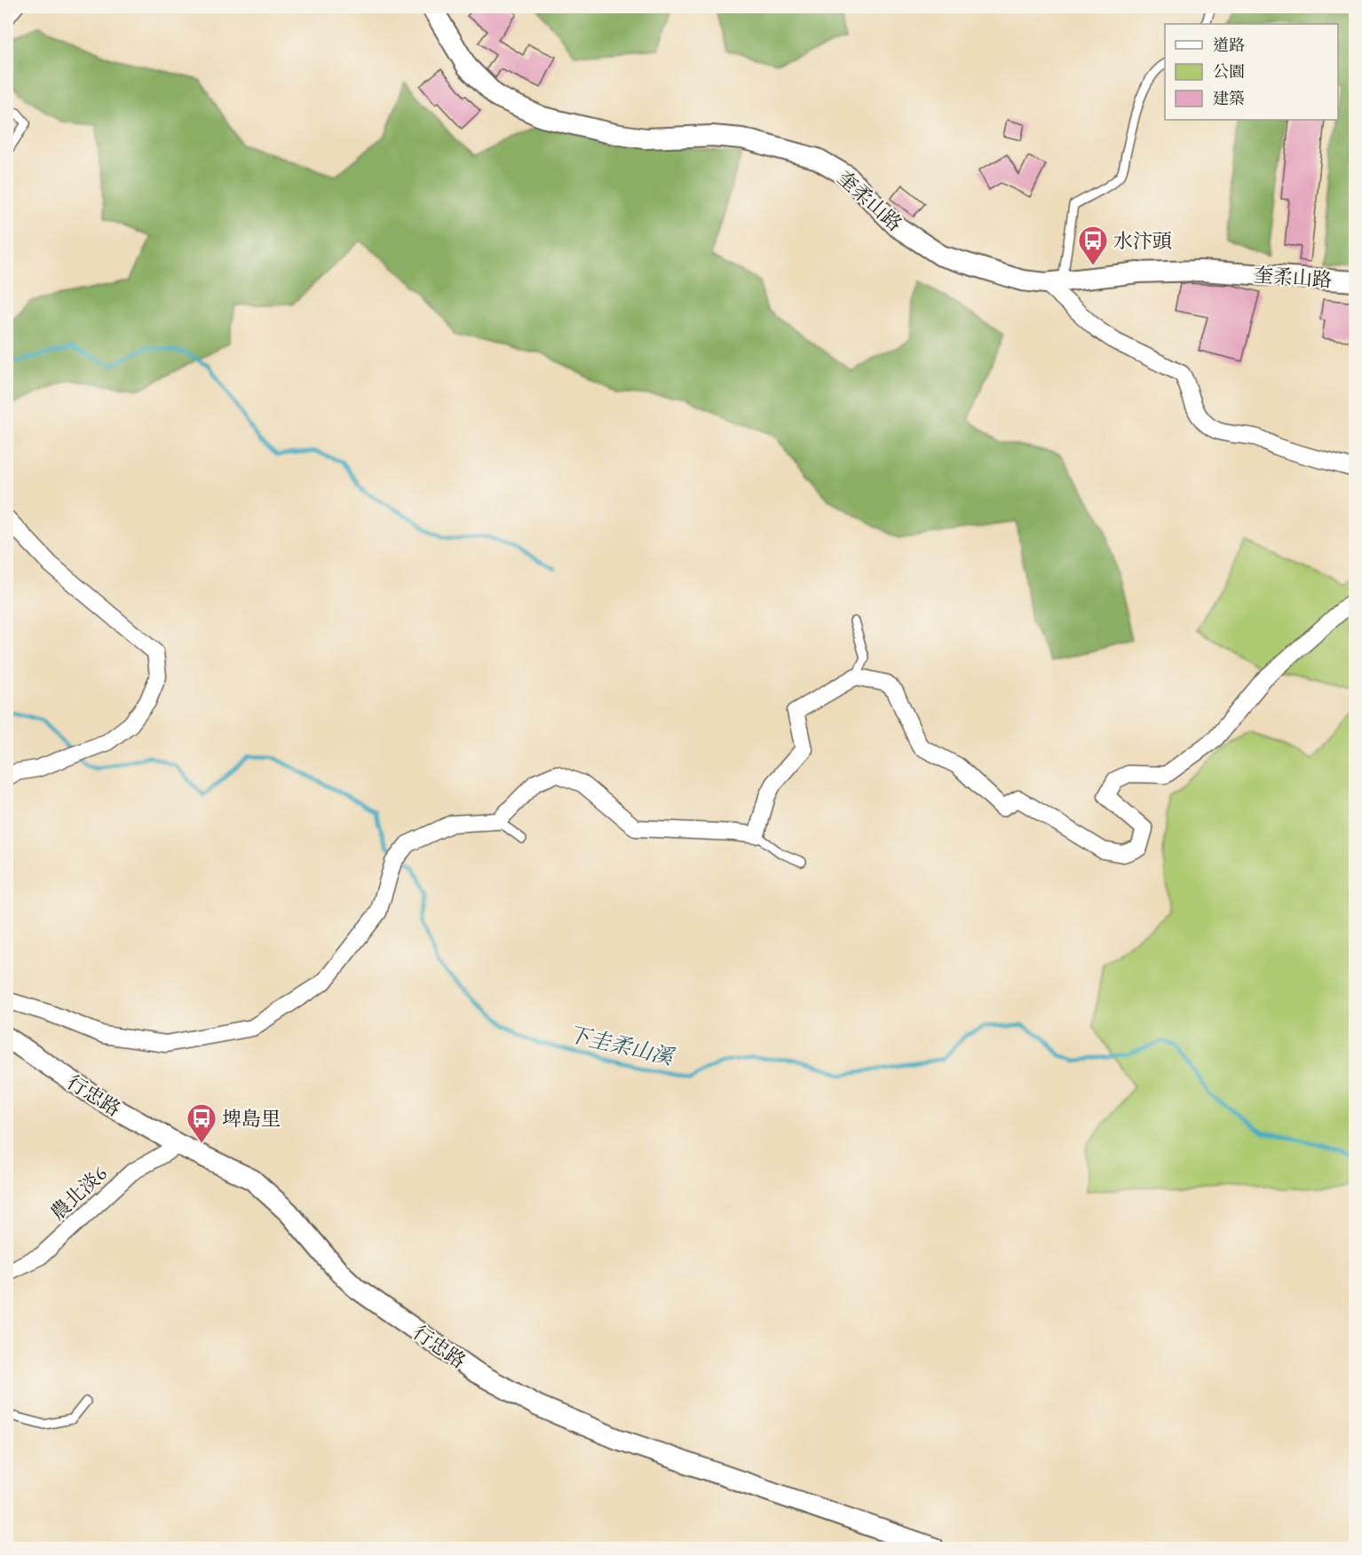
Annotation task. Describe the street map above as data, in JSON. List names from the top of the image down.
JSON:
{
  "streets": {
    "street": ["奎柔山路", "行忠路", "農北淡6"]
  },
  "crossings": [
    ["行忠路", "農北淡6"]
  ],
  "water": ["下圭柔山溪"],
  "places": {
    "bus stop": ["水汴頭", "埤島里"]
  },
  "legend": ["道路", "公園", "建築"]
}
